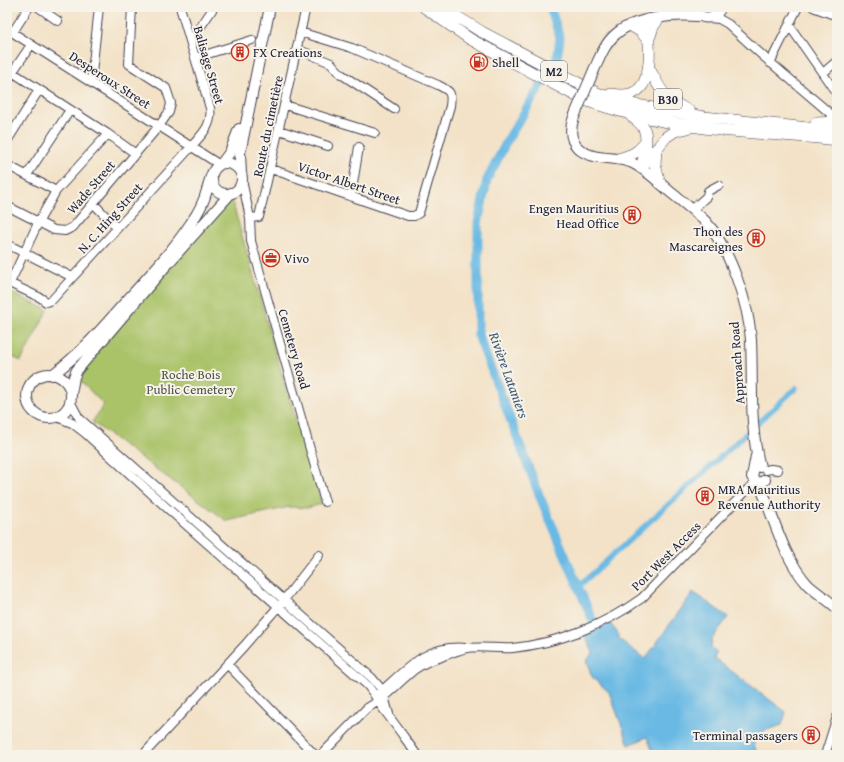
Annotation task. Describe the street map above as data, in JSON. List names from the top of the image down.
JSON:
{
  "streets": {
    "highway": ["M2", "B30"],
    "main road": ["Approach Road"],
    "street": [
      "Balisage Street",
      "Desperoux Street",
      "Route du cimetière",
      "Victor Albert Street",
      "Wade Street",
      "N. C. Hing Street",
      "Cemetery Road",
      "Port West Access"
    ]
  },
  "crossings": [
    ["Balisage Street", "Desperoux Street"],
    ["Balisage Street", "N. C. Hing Street"],
    ["M2", "B30"],
    ["Desperoux Street", "Wade Street"],
    ["Desperoux Street", "N. C. Hing Street"],
    ["Route du cimetière", "Victor Albert Street"],
    ["Route du cimetière", "Cemetery Road"],
    ["Approach Road", "Port West Access"]
  ],
  "water": ["Rivière Lataniers"],
  "parks": ["Roche Bois Public Cemetery"],
  "places": {
    "building": [
      "FX Creations",
      "Engen Mauritius Head Office",
      "Thon des Mascareignes",
      "MRA Mauritius Revenue Authority",
      "Terminal passagers"
    ],
    "fuel station": ["Shell"],
    "office": ["Vivo"]
  }
}
